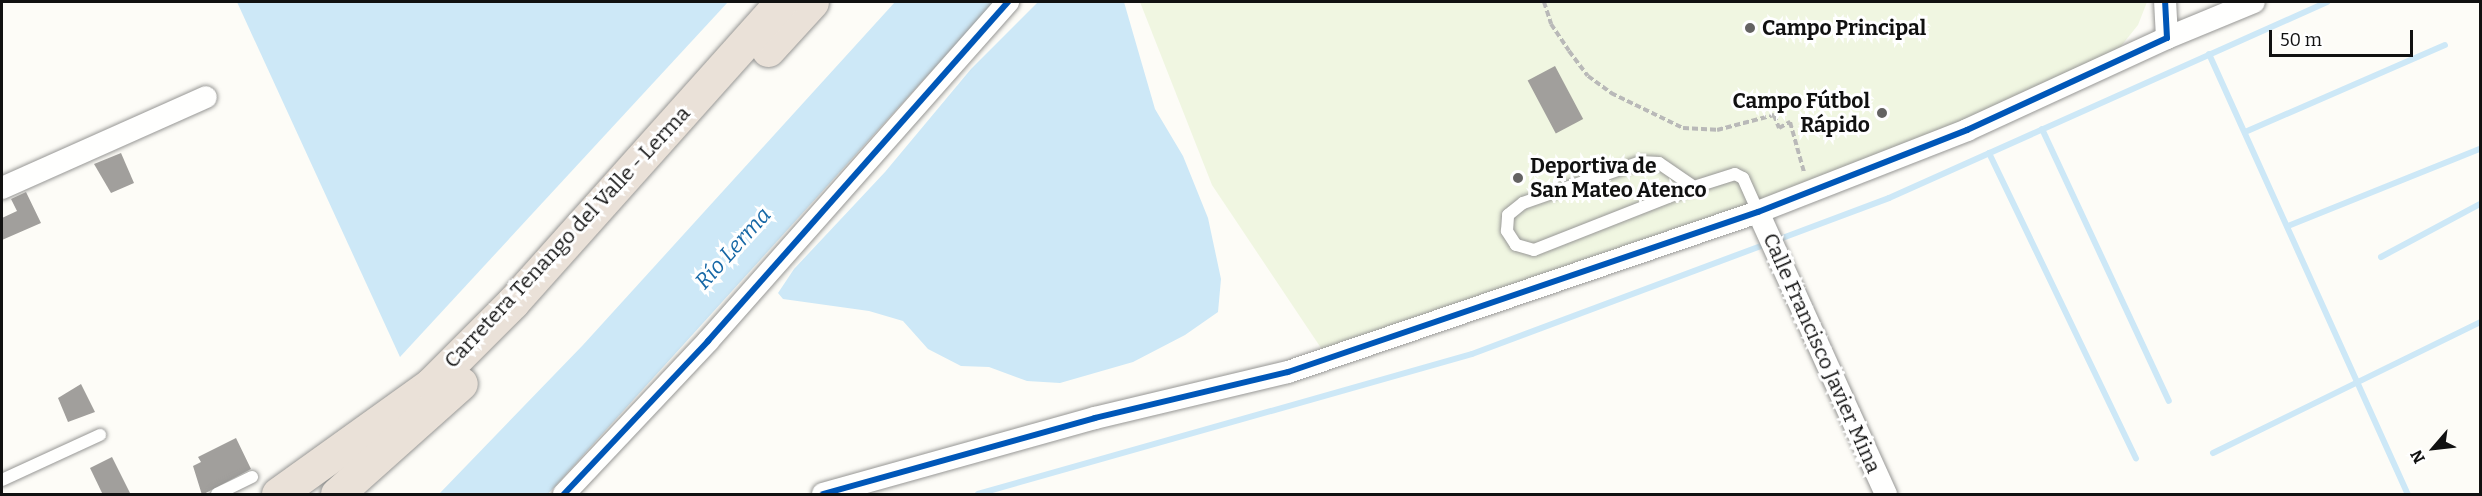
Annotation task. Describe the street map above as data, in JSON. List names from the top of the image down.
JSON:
{
  "streets": {
    "highway": ["Carretera Tenango del Valle - Lerma"],
    "street": ["Calle Francisco Javier Mina"]
  },
  "water": ["Río Lerma"],
  "places": ["Campo Principal", "Campo Fútbol Rápido", "Deportiva de San Mateo Atenco"],
  "scale_bar": "50 m",
  "north": "bottom left"
}
